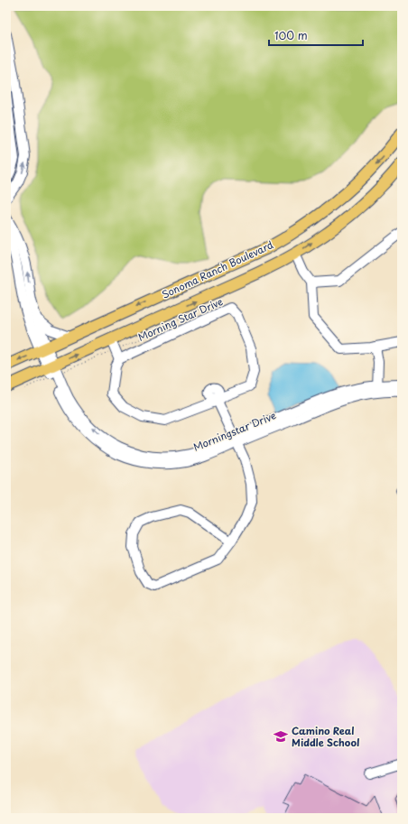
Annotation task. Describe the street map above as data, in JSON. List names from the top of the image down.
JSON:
{
  "streets": {
    "main road": ["Sonoma Ranch Boulevard"],
    "street": ["Morning Star Drive", "Morningstar Drive"]
  },
  "crossings": [
    ["Sonoma Ranch Boulevard", "Morningstar Drive"]
  ],
  "places": {
    "school or university": ["Camino Real Middle School"]
  },
  "scale_bar": "100 m"
}
